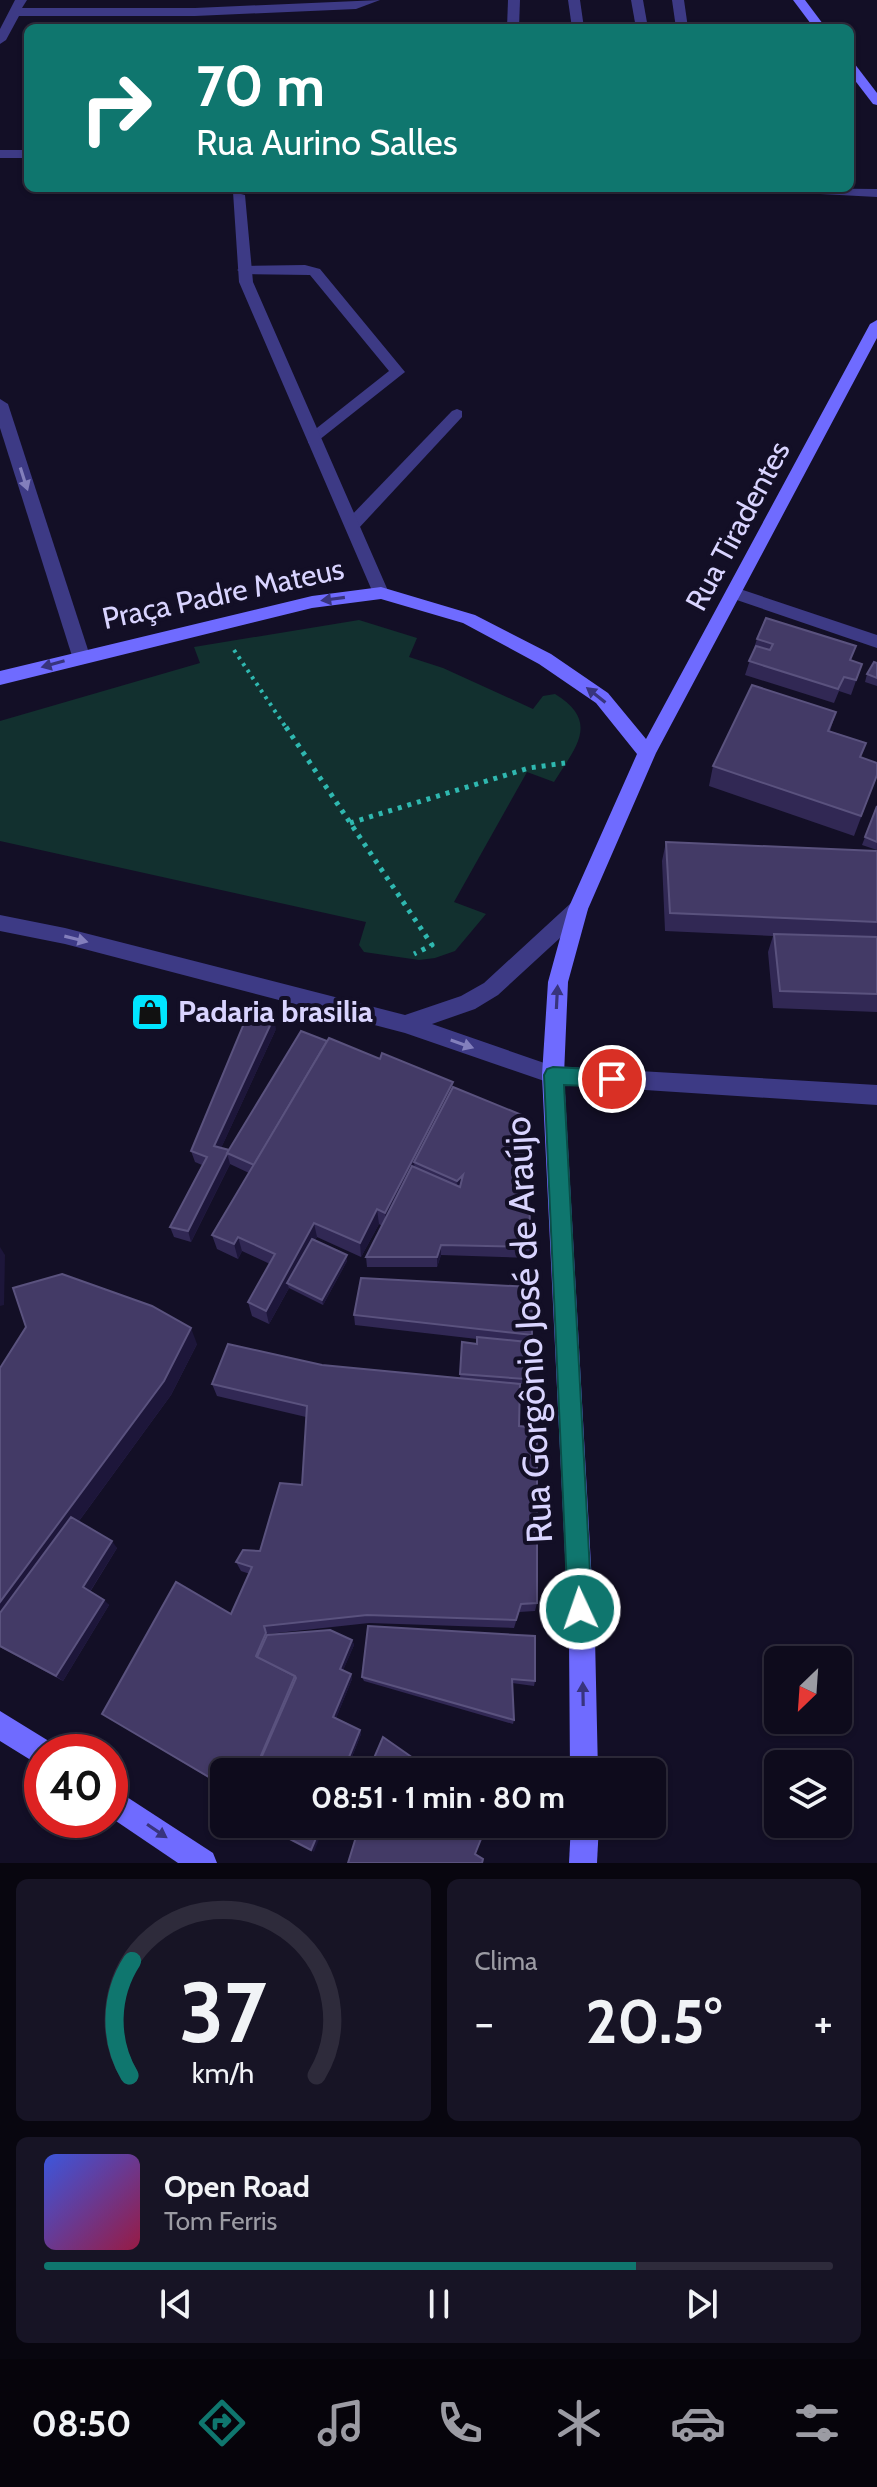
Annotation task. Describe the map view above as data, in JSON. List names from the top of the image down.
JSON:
{
  "streets": {
    "street": ["Rua Tiradentes", "Praça Padre Mateus", "Rua Gorgônio José de Araújo"]
  },
  "crossings": [
    ["Rua Tiradentes", "Praça Padre Mateus"]
  ],
  "one_way": ["Praça Padre Mateus", "Rua Gorgônio José de Araújo"],
  "places": {
    "shop": ["Padaria brasilia"]
  },
  "north": "bottom left",
  "page": {
    "turn": ["70 m", "Rua Aurino Salles"],
    "limit": "40",
    "trip": "08:51 · 1 min · 80 m",
    "tile": "Clima",
    "heat": ["−", "20.5°", "+"],
    "song": ["Open Road", "Tom Ferris"],
    "tabs": "08:50",
    "gauge": ["37", "km/h"]
  }
}
